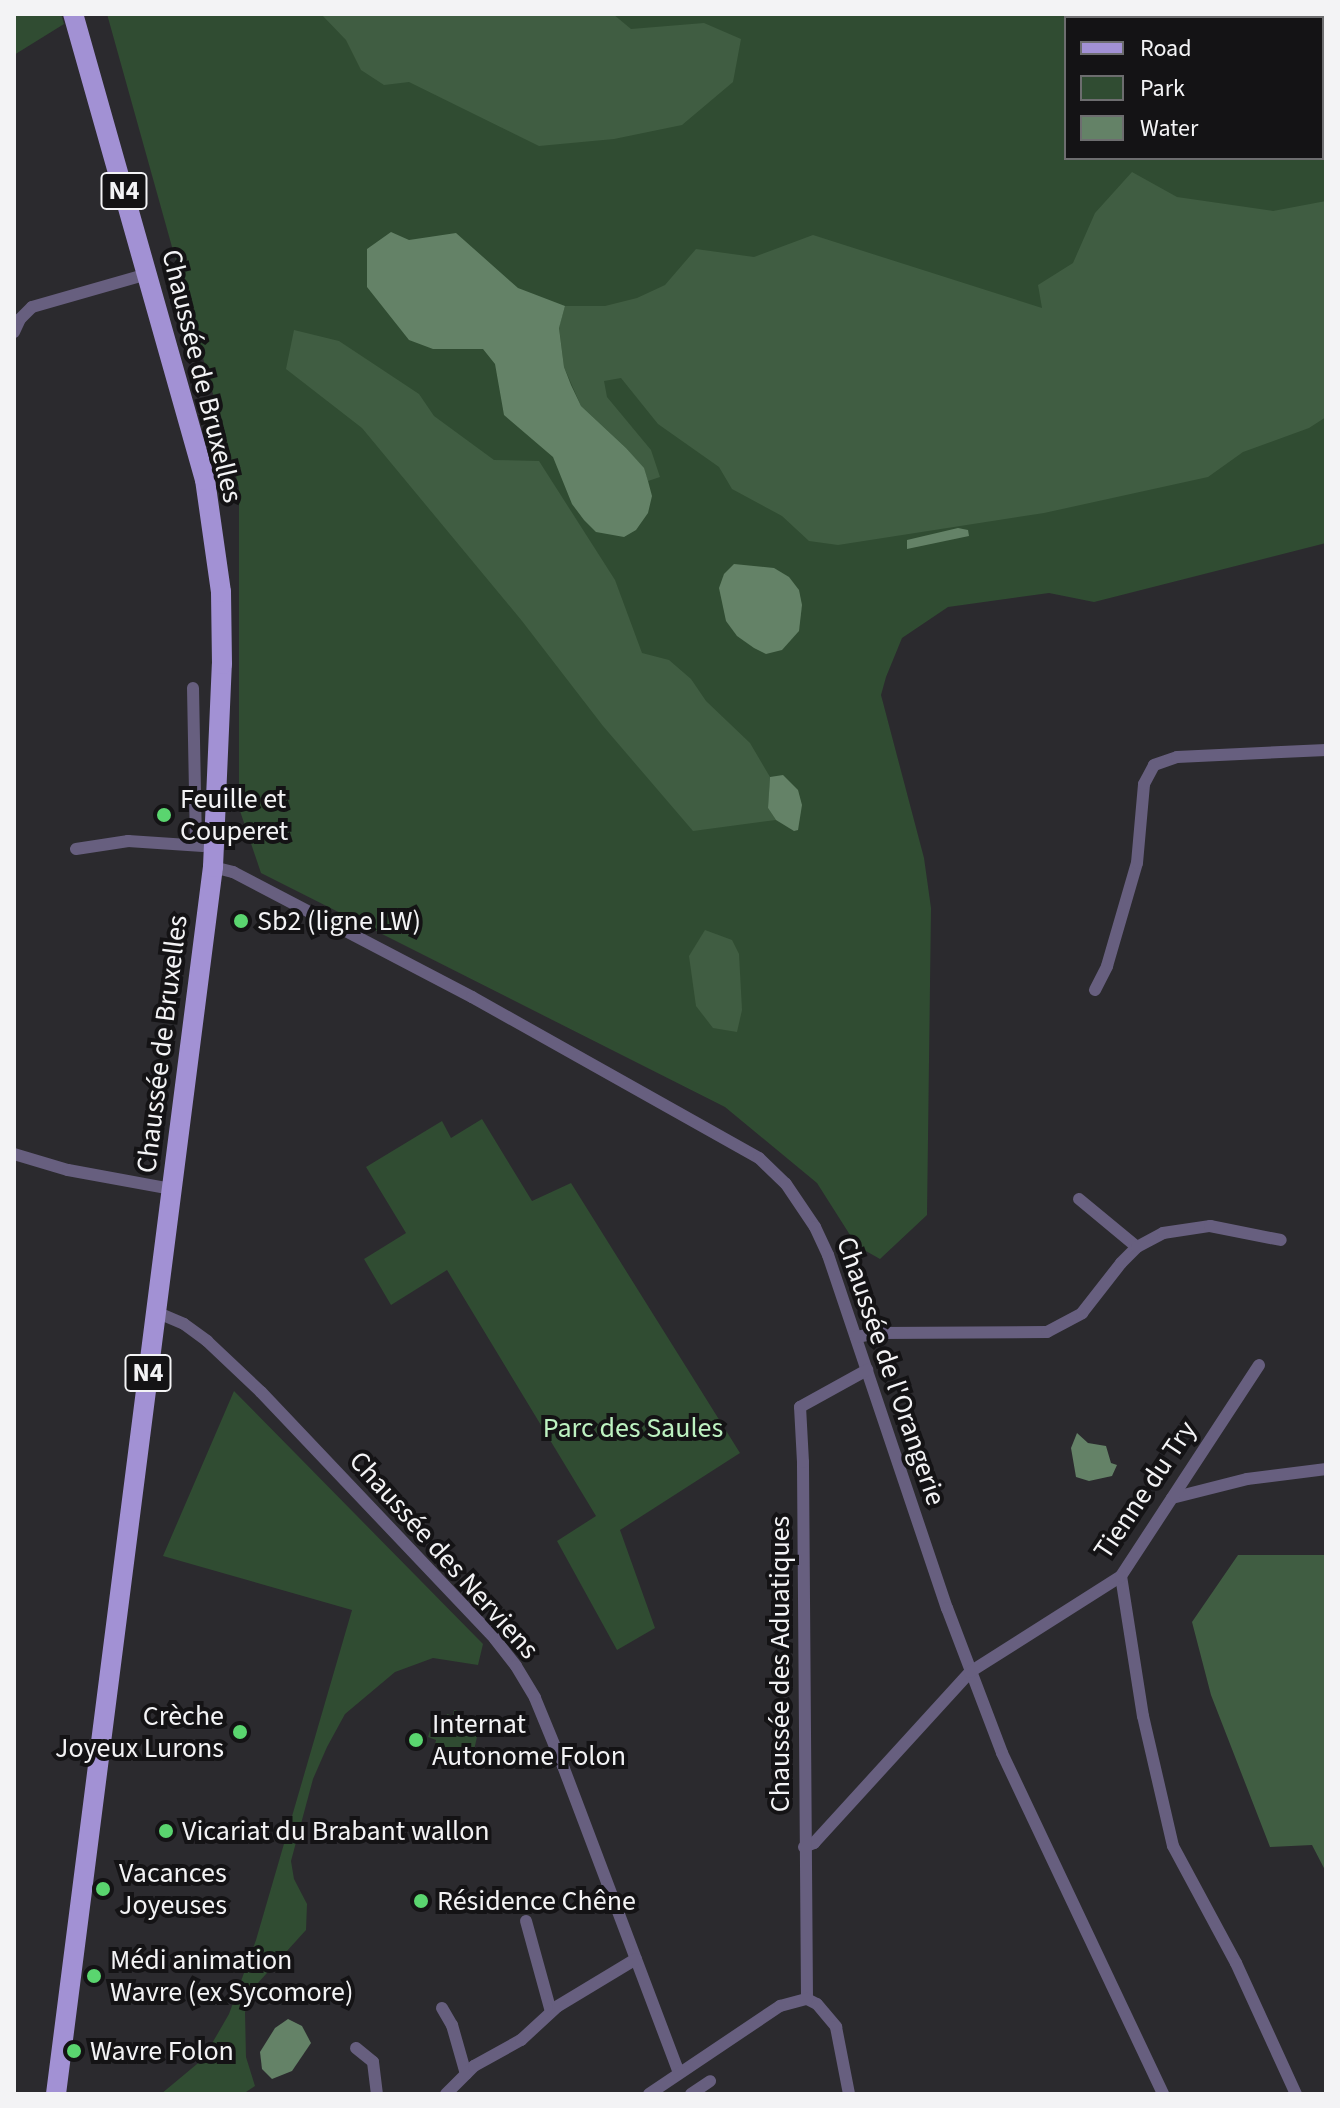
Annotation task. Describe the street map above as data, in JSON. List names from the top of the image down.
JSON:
{
  "streets": {
    "main road": ["N4", "Chaussée de Bruxelles"],
    "street": [
      "Chaussée de l'Orangerie",
      "Tienne du Try",
      "Chaussée des Nerviens",
      "Chaussée des Aduatiques"
    ]
  },
  "crossings": [
    ["Chaussée de Bruxelles", "Chaussée de l'Orangerie"],
    ["Chaussée de Bruxelles", "Chaussée des Nerviens"],
    ["Chaussée de l'Orangerie", "Tienne du Try"],
    ["Chaussée de l'Orangerie", "Chaussée des Aduatiques"],
    ["Tienne du Try", "Chaussée des Aduatiques"]
  ],
  "parks": ["Parc des Saules"],
  "places": [
    "Feuille et Couperet",
    "Sb2 (ligne LW)",
    "Crèche Joyeux Lurons",
    "Internat Autonome Folon",
    "Vicariat du Brabant wallon",
    "Vacances Joyeuses",
    "Résidence Chêne",
    "Médi animation Wavre (ex Sycomore)",
    "Wavre Folon"
  ],
  "legend": ["Road", "Park", "Water"]
}
